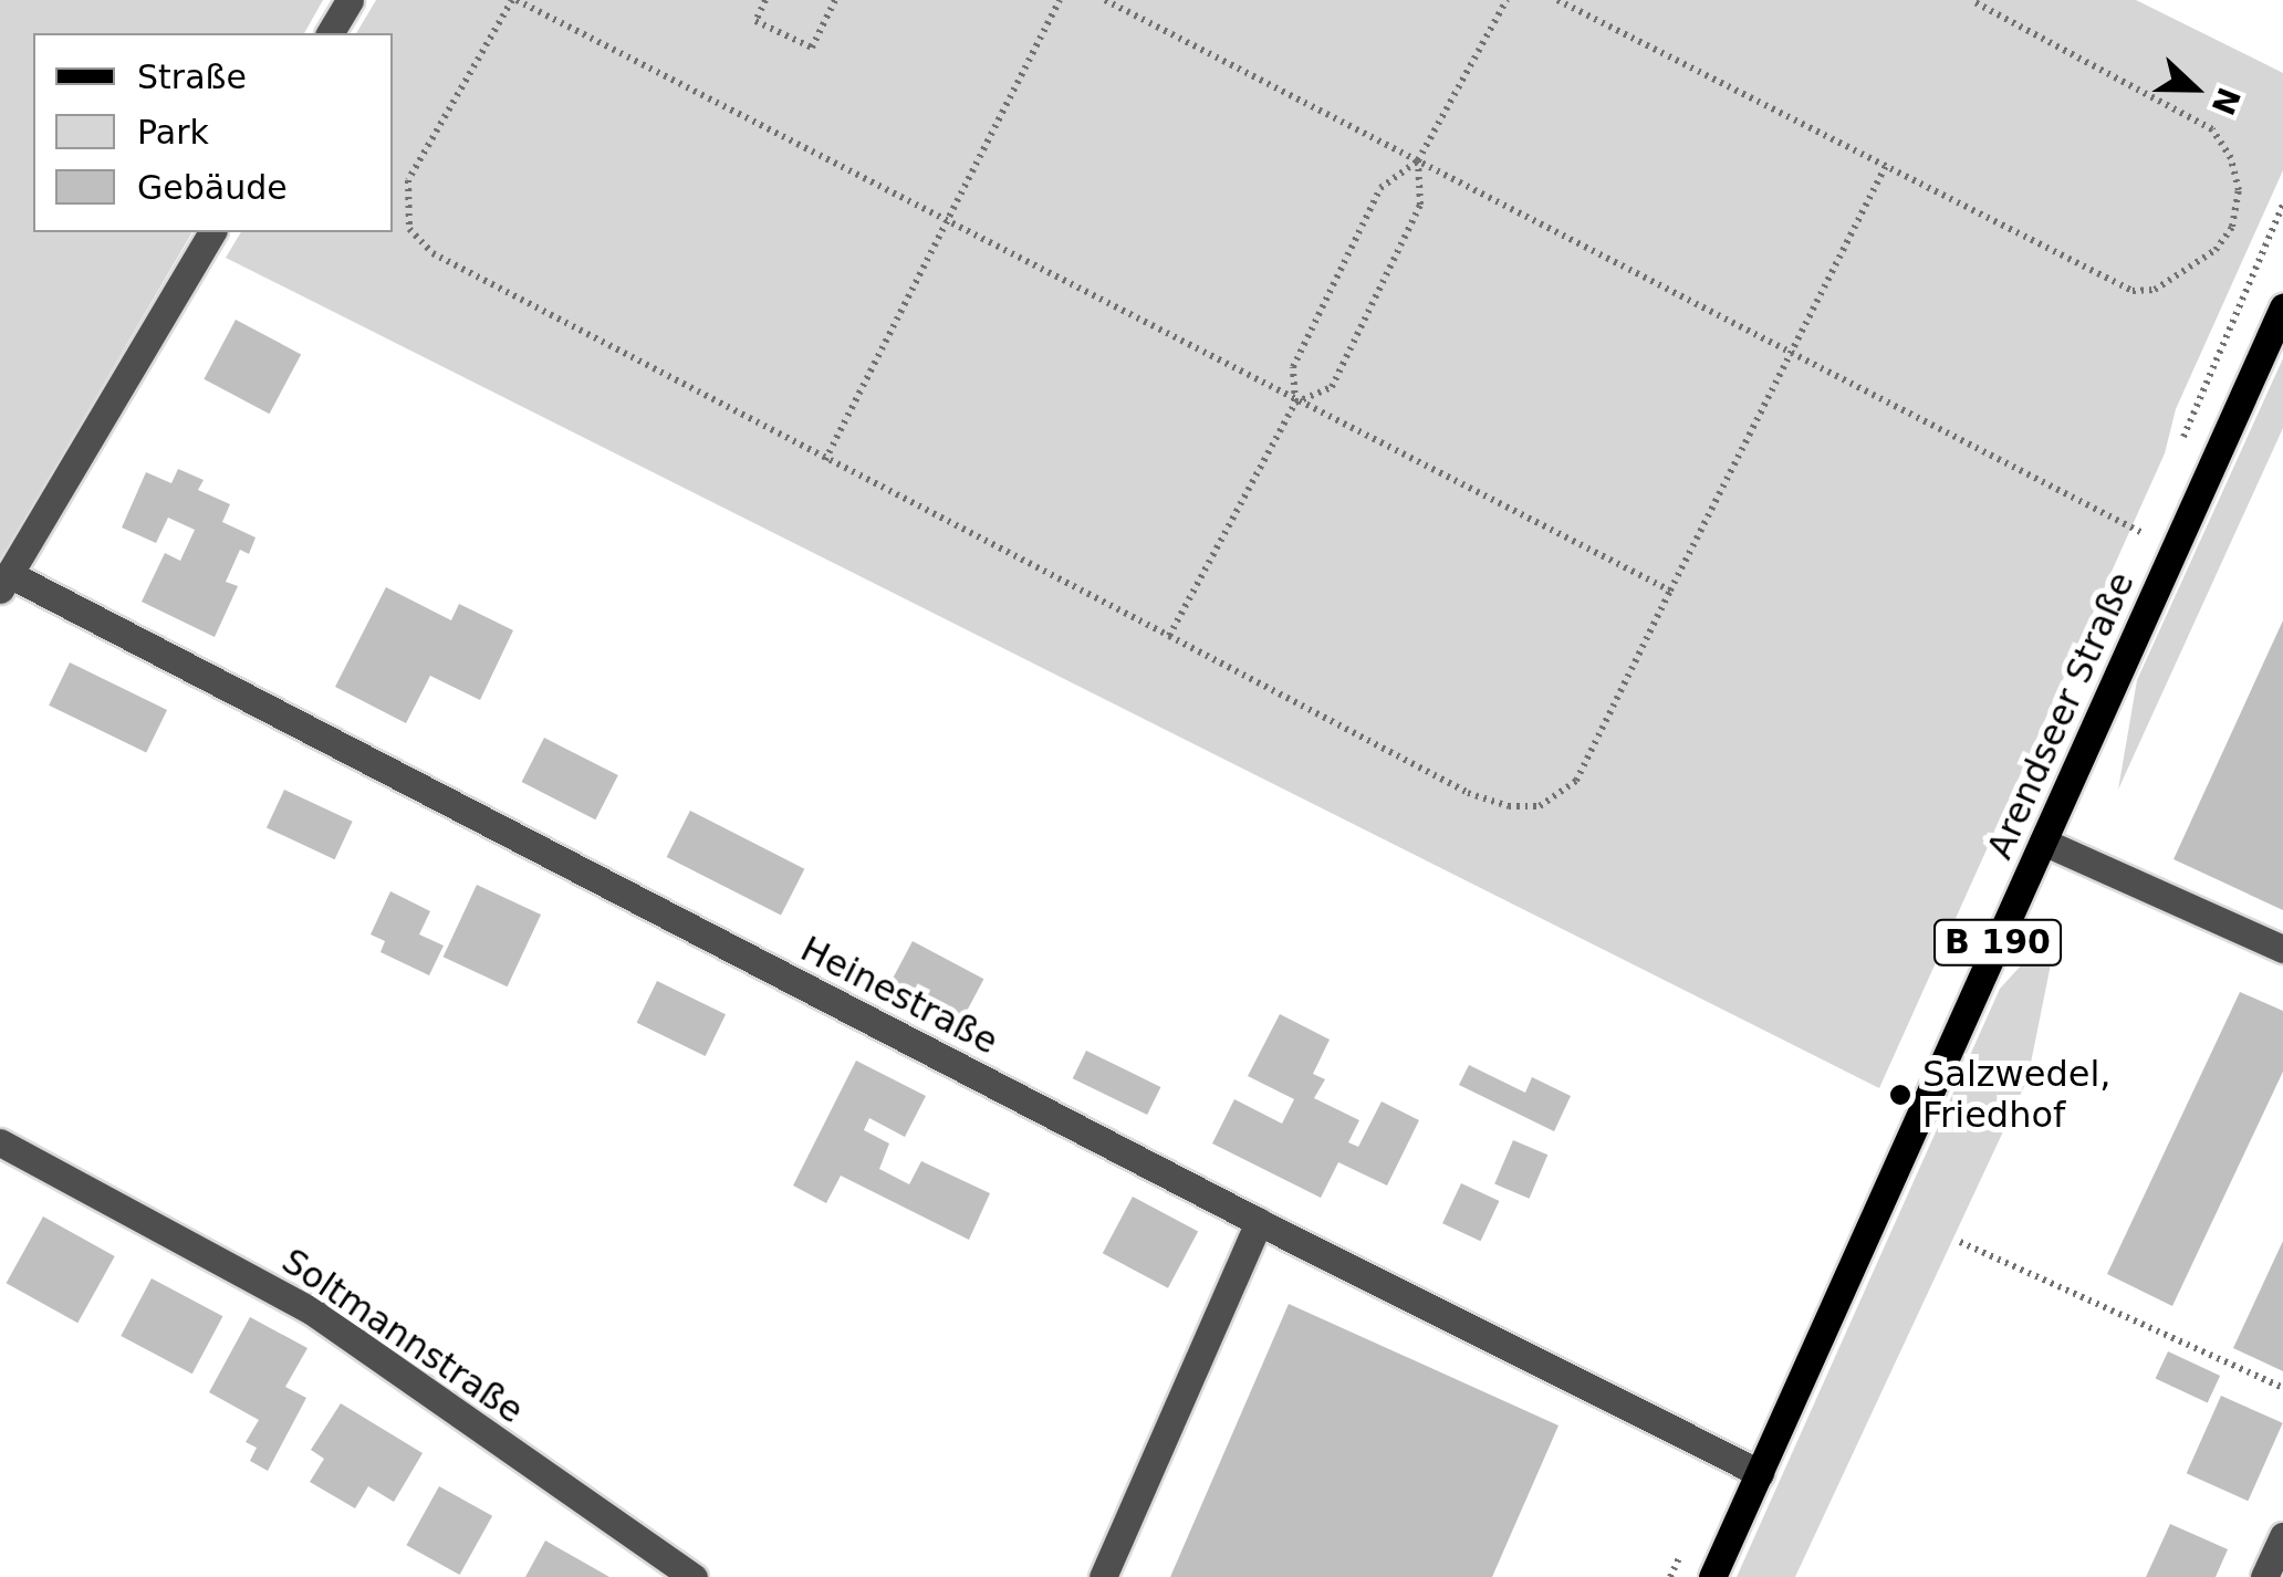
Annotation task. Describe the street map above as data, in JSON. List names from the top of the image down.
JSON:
{
  "streets": {
    "main road": ["Arendseer Straße", "B 190"],
    "street": ["Heinestraße", "Soltmannstraße"]
  },
  "crossings": [
    ["Arendseer Straße", "Heinestraße"]
  ],
  "places": ["Salzwedel, Friedhof"],
  "legend": ["Straße", "Park", "Gebäude"],
  "north": "right"
}
